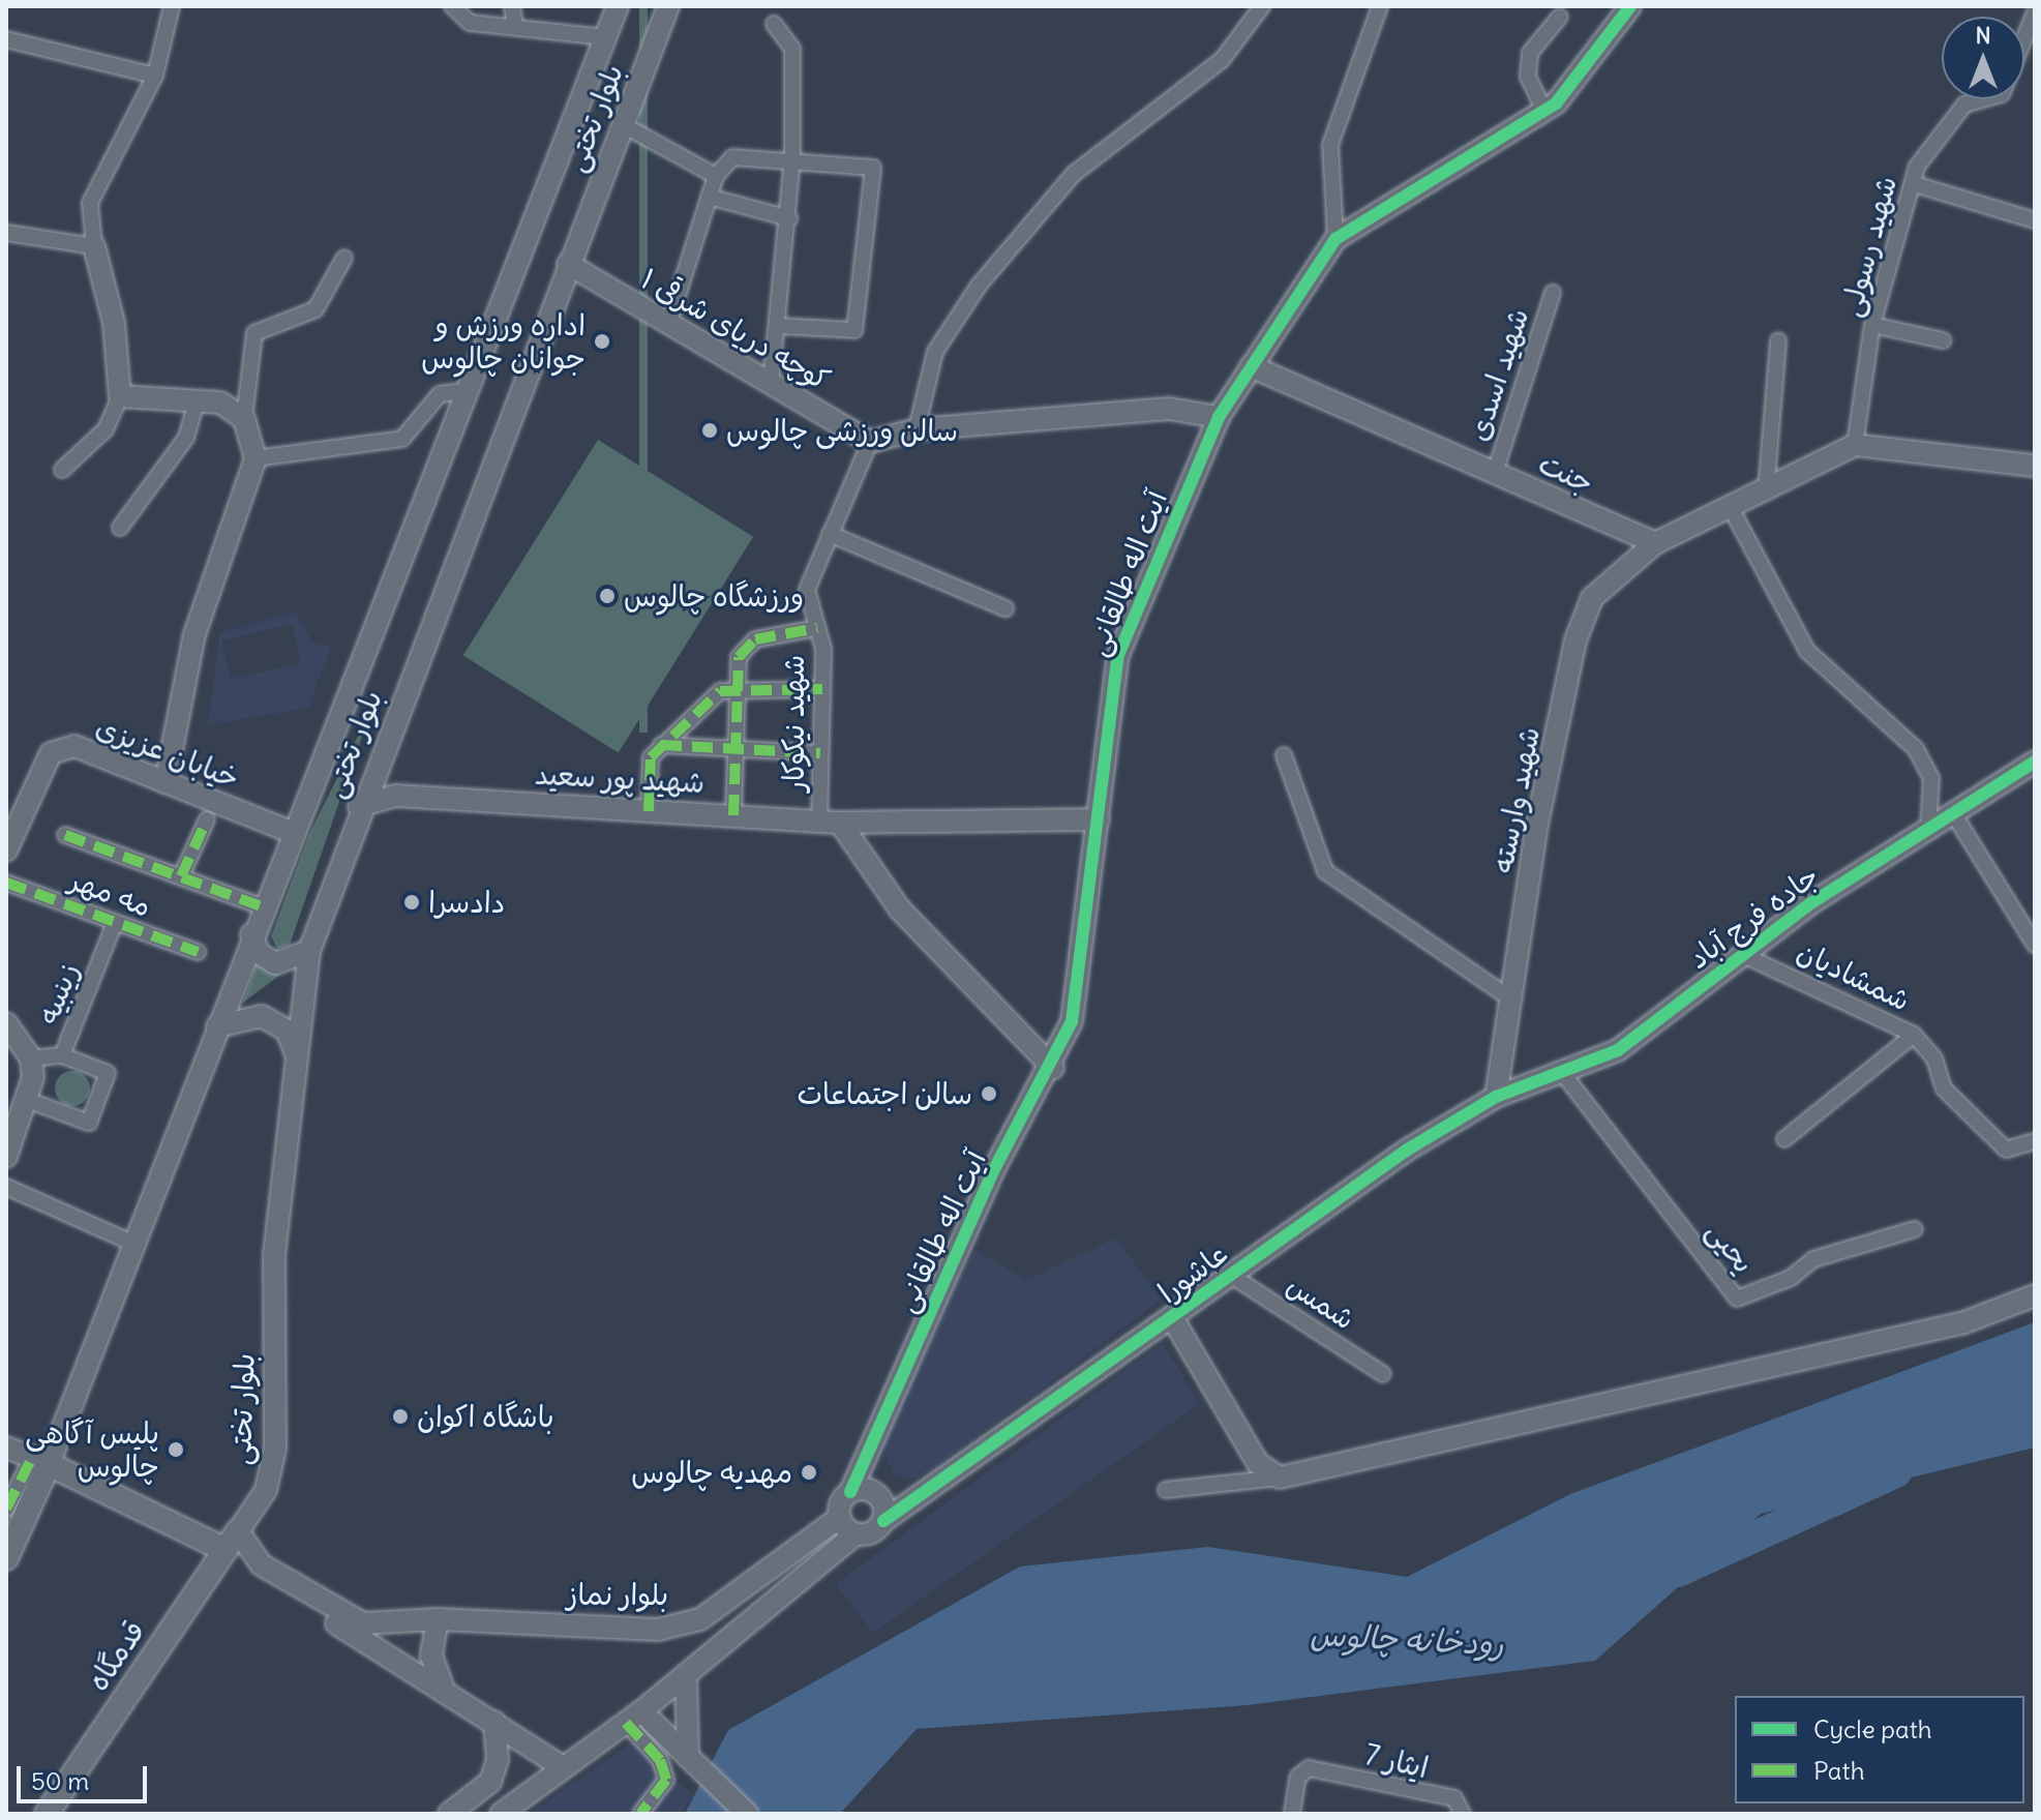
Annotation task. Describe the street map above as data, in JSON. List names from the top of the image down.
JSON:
{
  "streets": {
    "main road": ["قدمگاه"],
    "street": [
      "بلوار تختی",
      "شهید رسولی",
      "کوچه دریای شرقی ۱",
      "شهید اسدی",
      "جنت",
      "آیت اله طالقانی",
      "شهید نیکوکار",
      "خیابان عزیزی",
      "شهید پور سعید",
      "شهید وارسته",
      "مه مهر",
      "جاده فرج آباد",
      "شمشادیان",
      "زینبیه",
      "یحیی",
      "عاشورا",
      "شمس",
      "بلوار نماز",
      "ایثار 7"
    ]
  },
  "crossings": [
    ["بلوار تختی", "کوچه دریای شرقی ۱"],
    ["بلوار تختی", "خیابان عزیزی"],
    ["بلوار تختی", "شهید پور سعید"],
    ["بلوار تختی", "بلوار نماز"],
    ["بلوار تختی", "قدمگاه"],
    ["کوچه دریای شرقی ۱", "شهید نیکوکار"],
    ["شهید اسدی", "جنت"],
    ["جنت", "آیت اله طالقانی"],
    ["جنت", "شهید وارسته"],
    ["آیت اله طالقانی", "شهید پور سعید"],
    ["آیت اله طالقانی", "عاشورا"],
    ["آیت اله طالقانی", "بلوار نماز"],
    ["شهید نیکوکار", "شهید پور سعید"],
    ["شهید وارسته", "جاده فرج آباد"],
    ["شهید وارسته", "عاشورا"],
    ["مه مهر", "زینبیه"],
    ["جاده فرج آباد", "شمشادیان"],
    ["جاده فرج آباد", "یحیی"],
    ["جاده فرج آباد", "عاشورا"],
    ["عاشورا", "شمس"],
    ["عاشورا", "بلوار نماز"],
    ["بلوار نماز", "قدمگاه"]
  ],
  "water": ["رودخانه چالوس"],
  "places": [
    "اداره ورزش و جوانان چالوس",
    "سالن ورزشی چالوس",
    "ورزشگاه چالوس",
    "دادسرا",
    "سالن اجتماعات",
    "باشگاه اکوان",
    "پلیس آگاهی چالوس",
    "مهدیه چالوس"
  ],
  "legend": ["Cycle path", "Path"],
  "scale_bar": "50 m",
  "north": "top"
}
